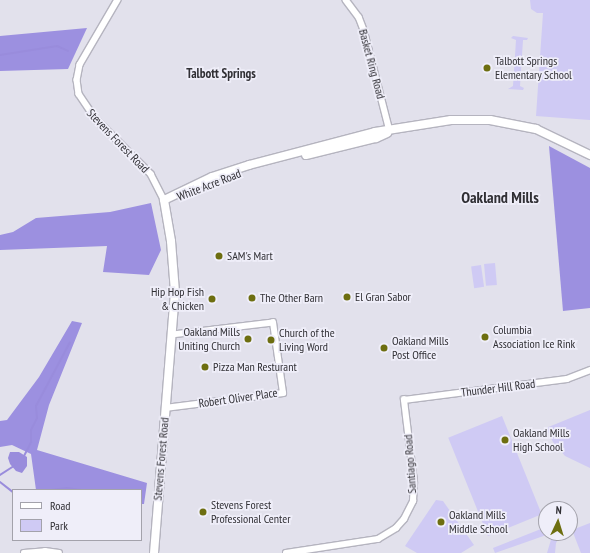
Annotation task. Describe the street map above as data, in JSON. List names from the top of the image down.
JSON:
{
  "streets": {
    "street": [
      "Basket Ring Road",
      "Stevens Forest Road",
      "White Acre Road",
      "Thunder Hill Road",
      "Robert Oliver Place",
      "Santiago Road"
    ]
  },
  "crossings": [
    ["Basket Ring Road", "White Acre Road"],
    ["Stevens Forest Road", "White Acre Road"],
    ["Stevens Forest Road", "Robert Oliver Place"],
    ["Thunder Hill Road", "Santiago Road"]
  ],
  "districts": ["Talbott Springs", "Oakland Mills"],
  "places": [
    "Talbott Springs Elementary School",
    "SAM's Mart",
    "El Gran Sabor",
    "The Other Barn",
    "Hip Hop Fish & Chicken",
    "Columbia Association Ice Rink",
    "Oakland Mills Uniting Church",
    "Church of the Living Word",
    "Oakland Mills Post Office",
    "Pizza Man Resturant",
    "Oakland Mills High School",
    "Stevens Forest Professional Center",
    "Oakland Mills Middle School"
  ],
  "legend": ["Road", "Park"],
  "north": "top"
}
